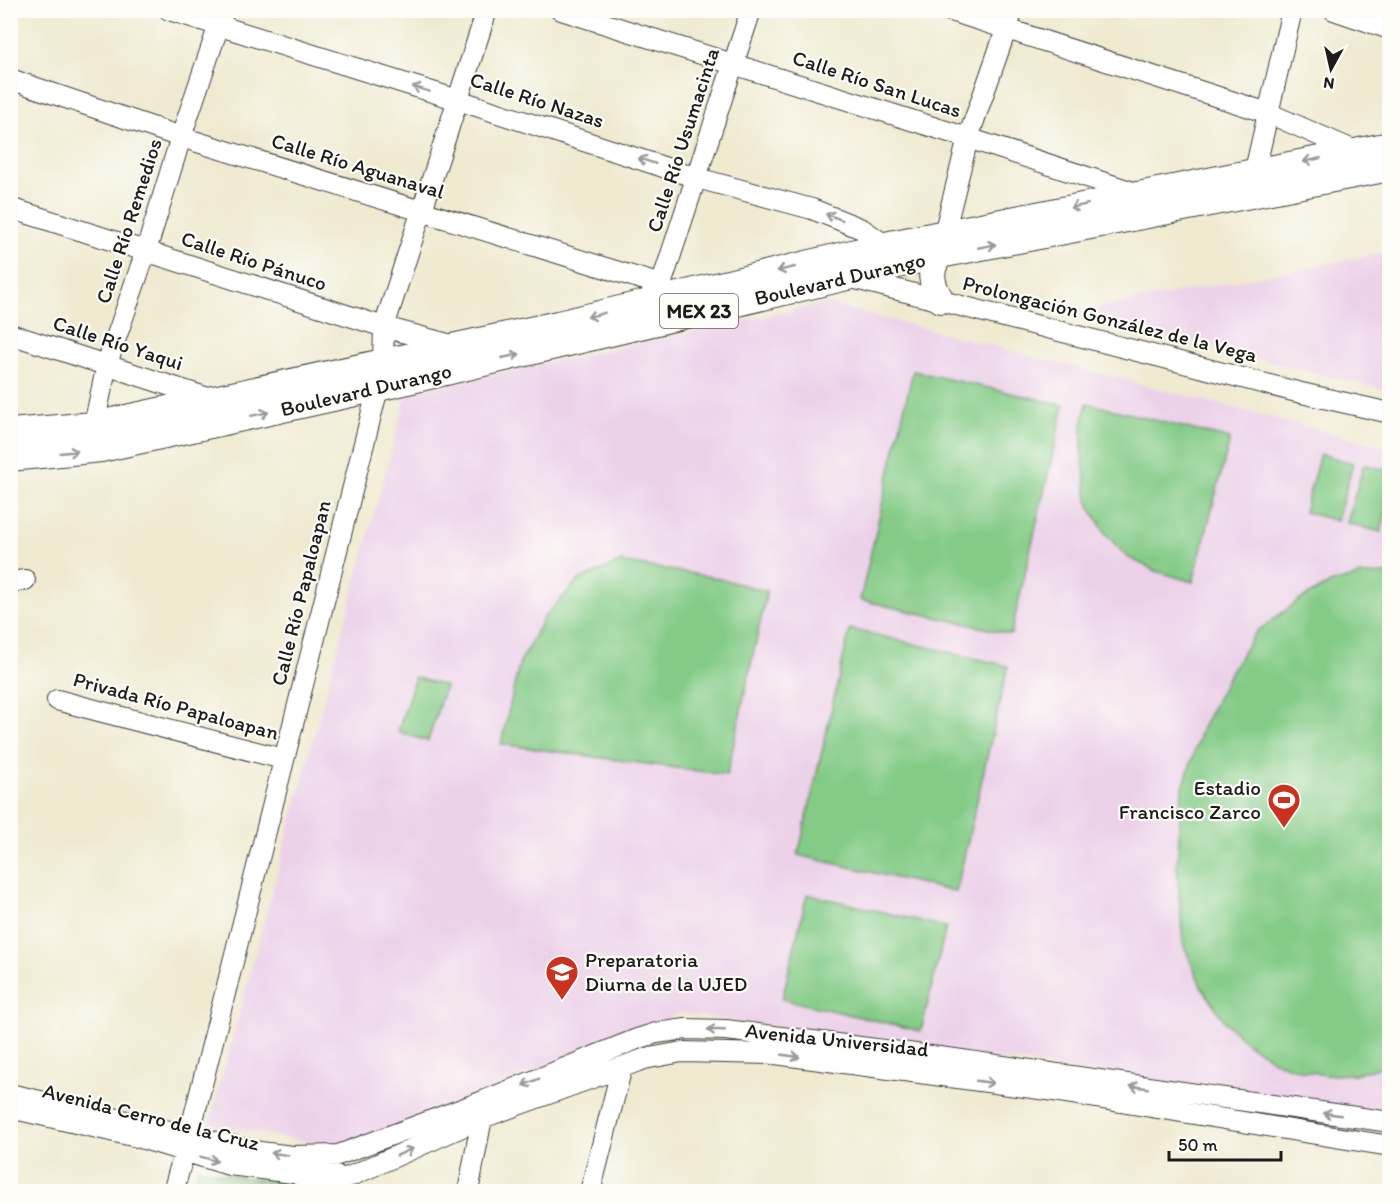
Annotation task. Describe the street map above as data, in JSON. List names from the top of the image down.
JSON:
{
  "streets": {
    "main road": ["Boulevard Durango", "MEX 23"],
    "street": [
      "Calle Río San Lucas",
      "Calle Río Nazas",
      "Calle Río Usumacinta",
      "Calle Río Aguanaval",
      "Calle Río Remedios",
      "Calle Río Pánuco",
      "Prolongación González de la Vega",
      "Calle Río Yaqui",
      "Calle Río Papaloapan",
      "Privada Río Papaloapan",
      "Avenida Universidad",
      "Avenida Cerro de la Cruz"
    ]
  },
  "crossings": [
    ["Calle Río San Lucas", "Calle Río Usumacinta"],
    ["Calle Río San Lucas", "Boulevard Durango"],
    ["Calle Río Nazas", "Calle Río Usumacinta"],
    ["Calle Río Nazas", "Calle Río Remedios"],
    ["Calle Río Nazas", "Boulevard Durango"],
    ["Calle Río Nazas", "Calle Río Papaloapan"],
    ["Calle Río Usumacinta", "Calle Río Aguanaval"],
    ["Calle Río Usumacinta", "Boulevard Durango"],
    ["Calle Río Aguanaval", "Calle Río Remedios"],
    ["Calle Río Aguanaval", "Boulevard Durango"],
    ["Calle Río Aguanaval", "Calle Río Papaloapan"],
    ["Calle Río Remedios", "Calle Río Pánuco"],
    ["Calle Río Remedios", "Boulevard Durango"],
    ["Calle Río Remedios", "Calle Río Yaqui"],
    ["Calle Río Pánuco", "Boulevard Durango"],
    ["Calle Río Pánuco", "Calle Río Papaloapan"],
    ["Boulevard Durango", "Prolongación González de la Vega"],
    ["Boulevard Durango", "Calle Río Yaqui"],
    ["Boulevard Durango", "Calle Río Papaloapan"],
    ["Calle Río Papaloapan", "Privada Río Papaloapan"],
    ["Calle Río Papaloapan", "Avenida Cerro de la Cruz"],
    ["Avenida Universidad", "Avenida Cerro de la Cruz"]
  ],
  "one_way": ["Calle Río Nazas"],
  "places": {
    "sports": ["Estadio Francisco Zarco"],
    "school or university": ["Preparatoria Diurna de la UJED"]
  },
  "scale_bar": "50 m",
  "north": "bottom"
}
